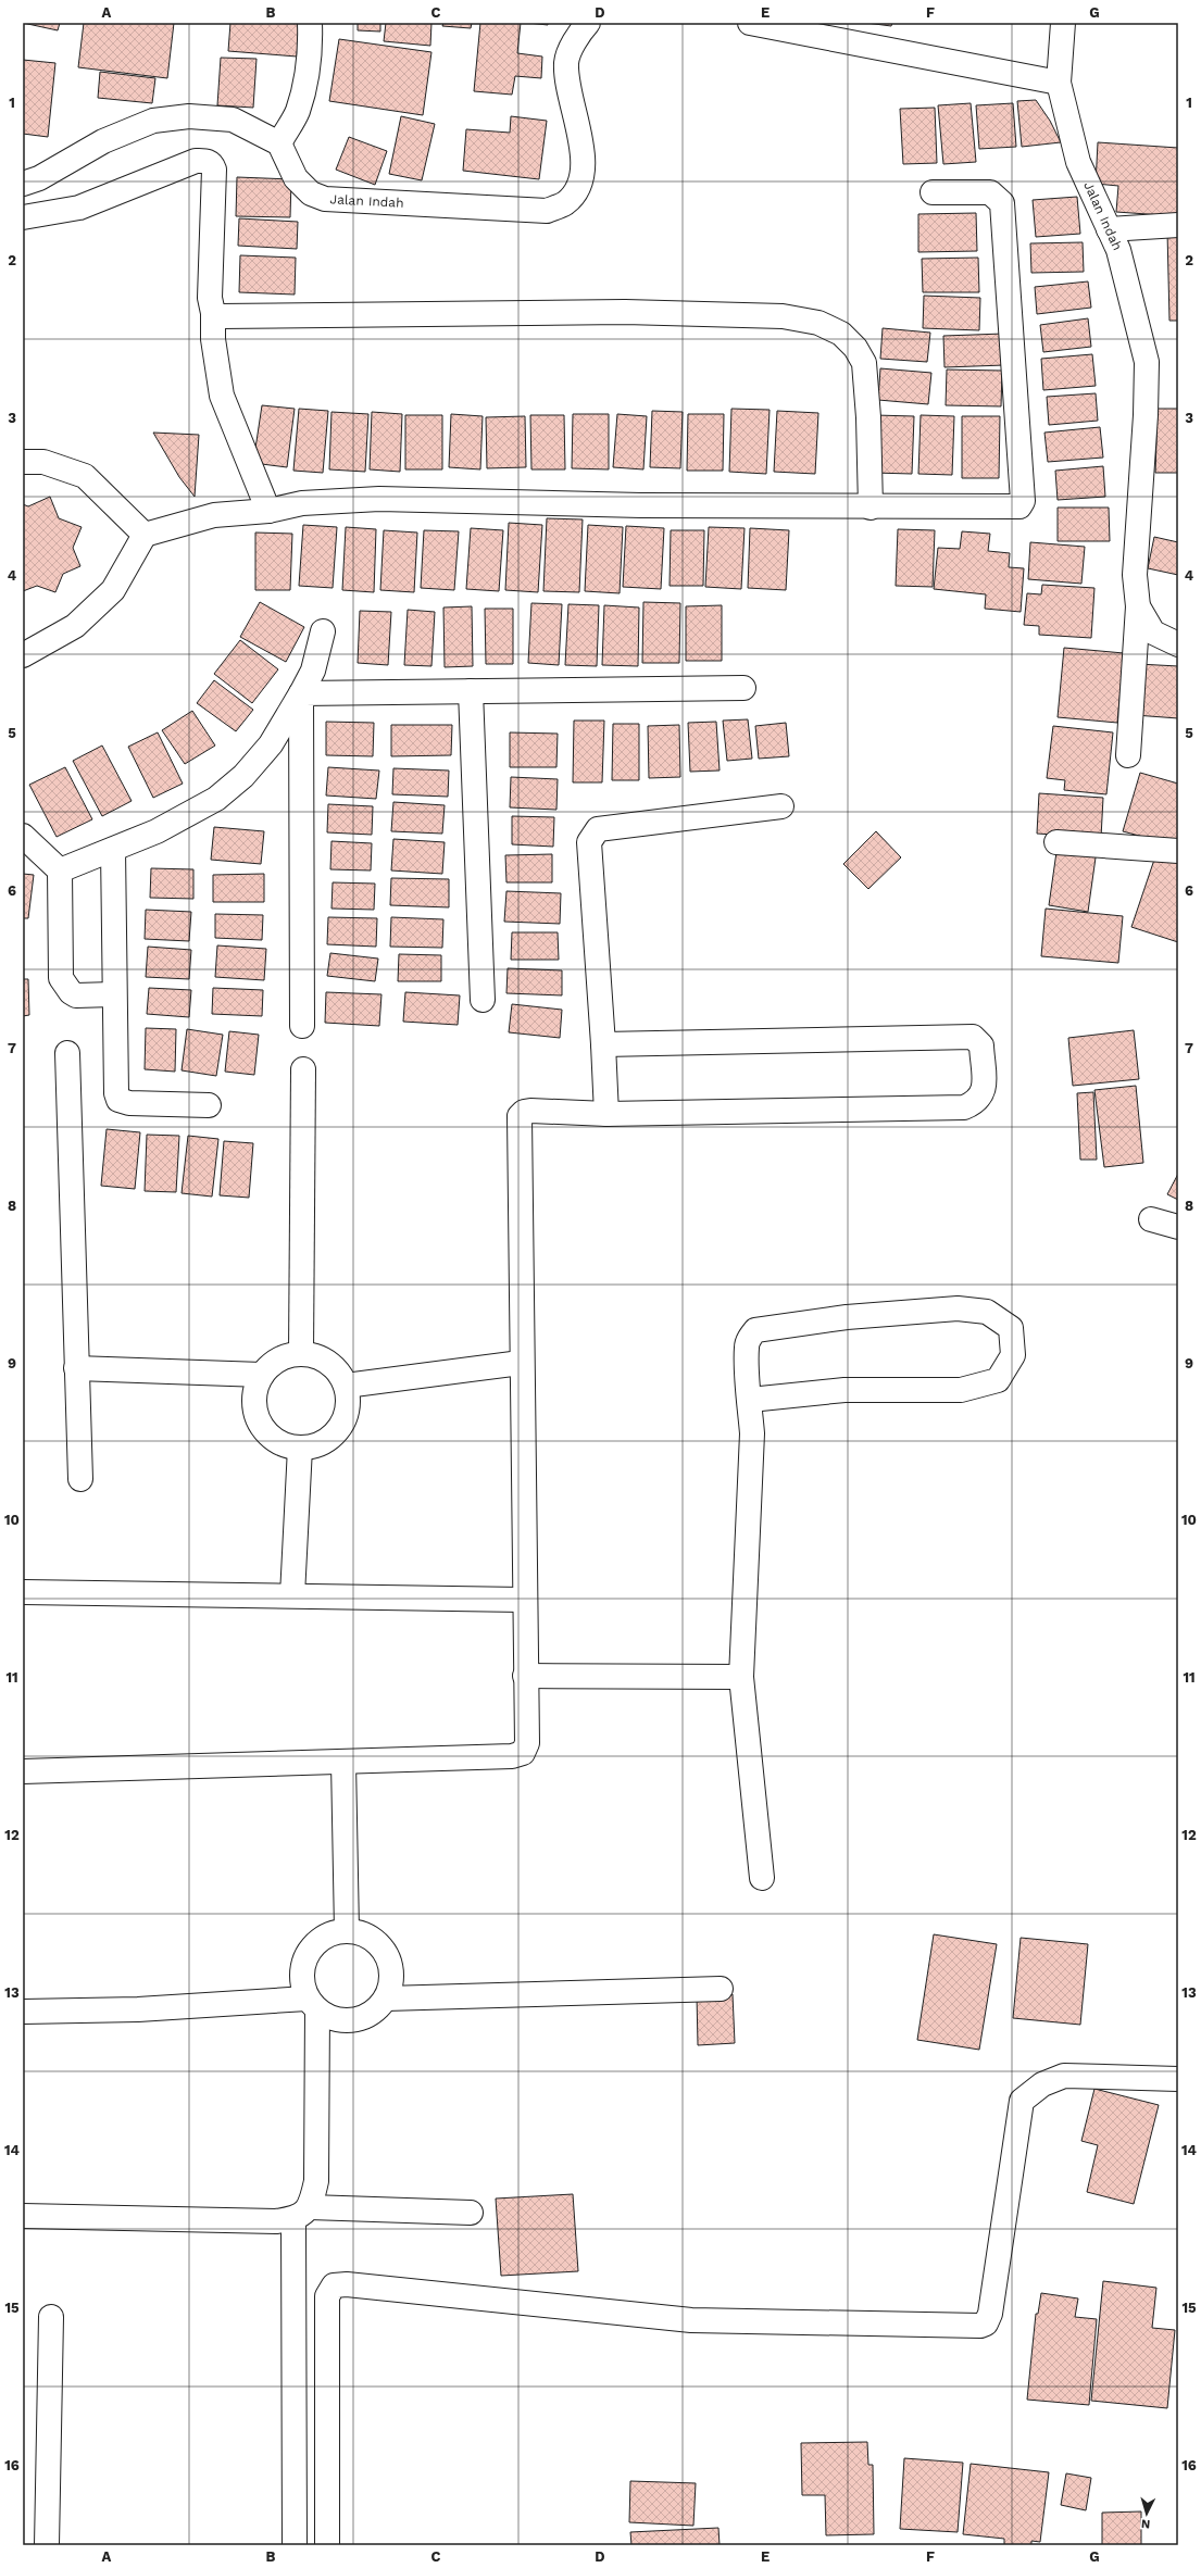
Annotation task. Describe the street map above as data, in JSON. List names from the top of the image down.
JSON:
{
  "streets": {
    "street": ["Jalan Indah"]
  },
  "north": "bottom",
  "grid": {
    "columns": [
      "A",
      "B",
      "C",
      "D",
      "E",
      "F",
      "G"
    ],
    "rows": [
      "1",
      "2",
      "3",
      "4",
      "5",
      "6",
      "7",
      "8",
      "9",
      "10",
      "11",
      "12",
      "13",
      "14",
      "15",
      "16"
    ]
  }
}
